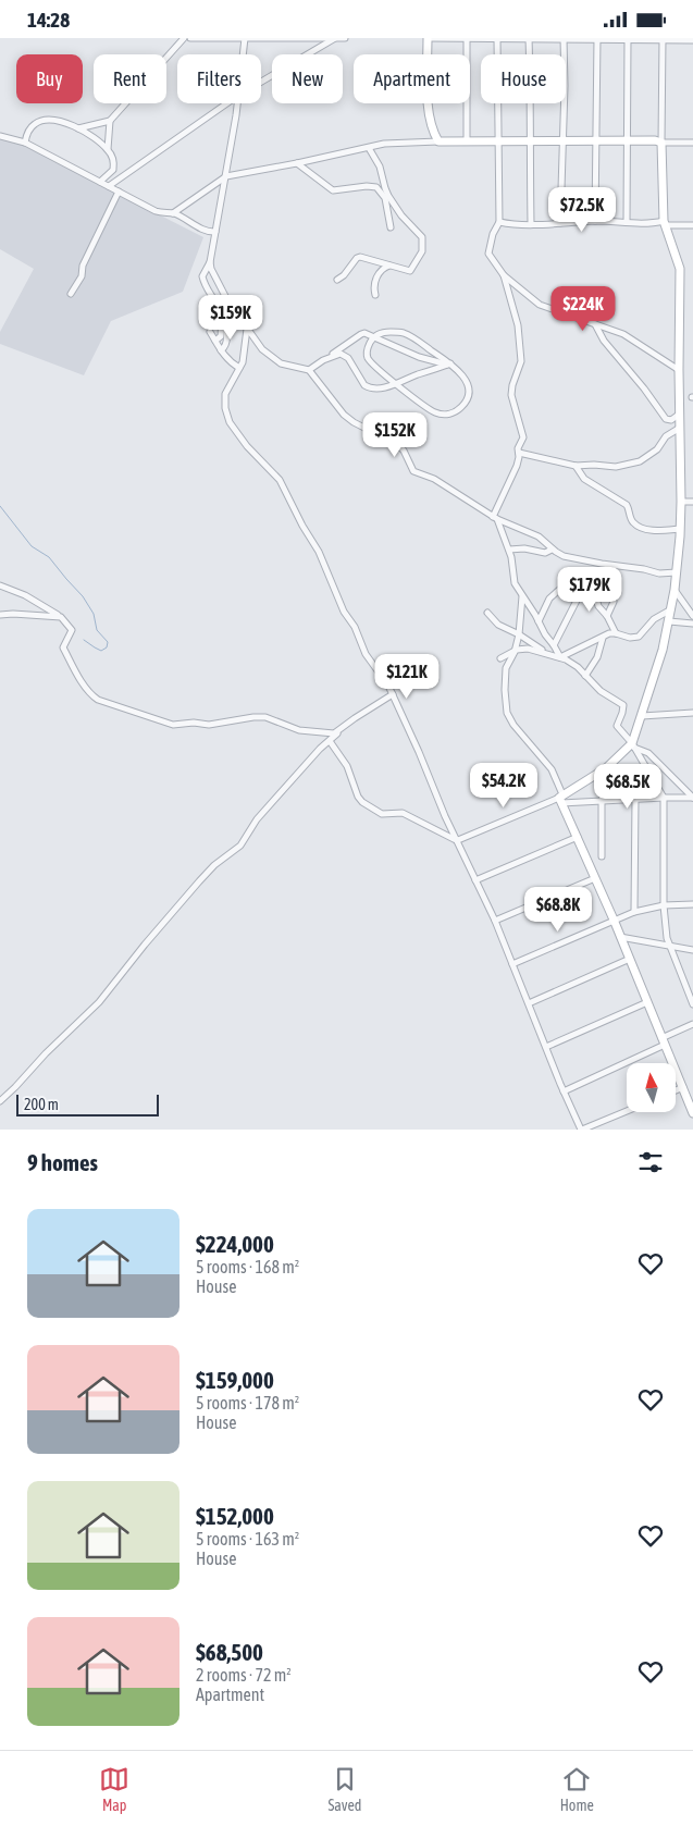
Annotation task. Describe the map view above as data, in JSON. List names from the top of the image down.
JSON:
{
  "scale_bar": "200 m",
  "north": "top",
  "page": {
    "status": "14:28",
    "chip": [
      "Buy",
      "Rent",
      "Filters",
      "New",
      "Apartment",
      "House"
    ],
    "price": [
      "$72.5K",
      "$224K",
      "$159K",
      "$152K",
      "$179K",
      "$121K",
      "$54.2K",
      "$68.5K",
      "$68.8K"
    ],
    "scale": "200 m",
    "heading": "9 homes",
    "list": [
      {
        "name": "$224,000",
        "note": "5 rooms · 168 m² · House"
      },
      {
        "name": "$159,000",
        "note": "5 rooms · 178 m² · House"
      },
      {
        "name": "$152,000",
        "note": "5 rooms · 163 m² · House"
      },
      {
        "name": "$68,500",
        "note": "2 rooms · 72 m² · Apartment"
      }
    ],
    "tabs": ["Map", "Saved", "Home"]
  }
}
